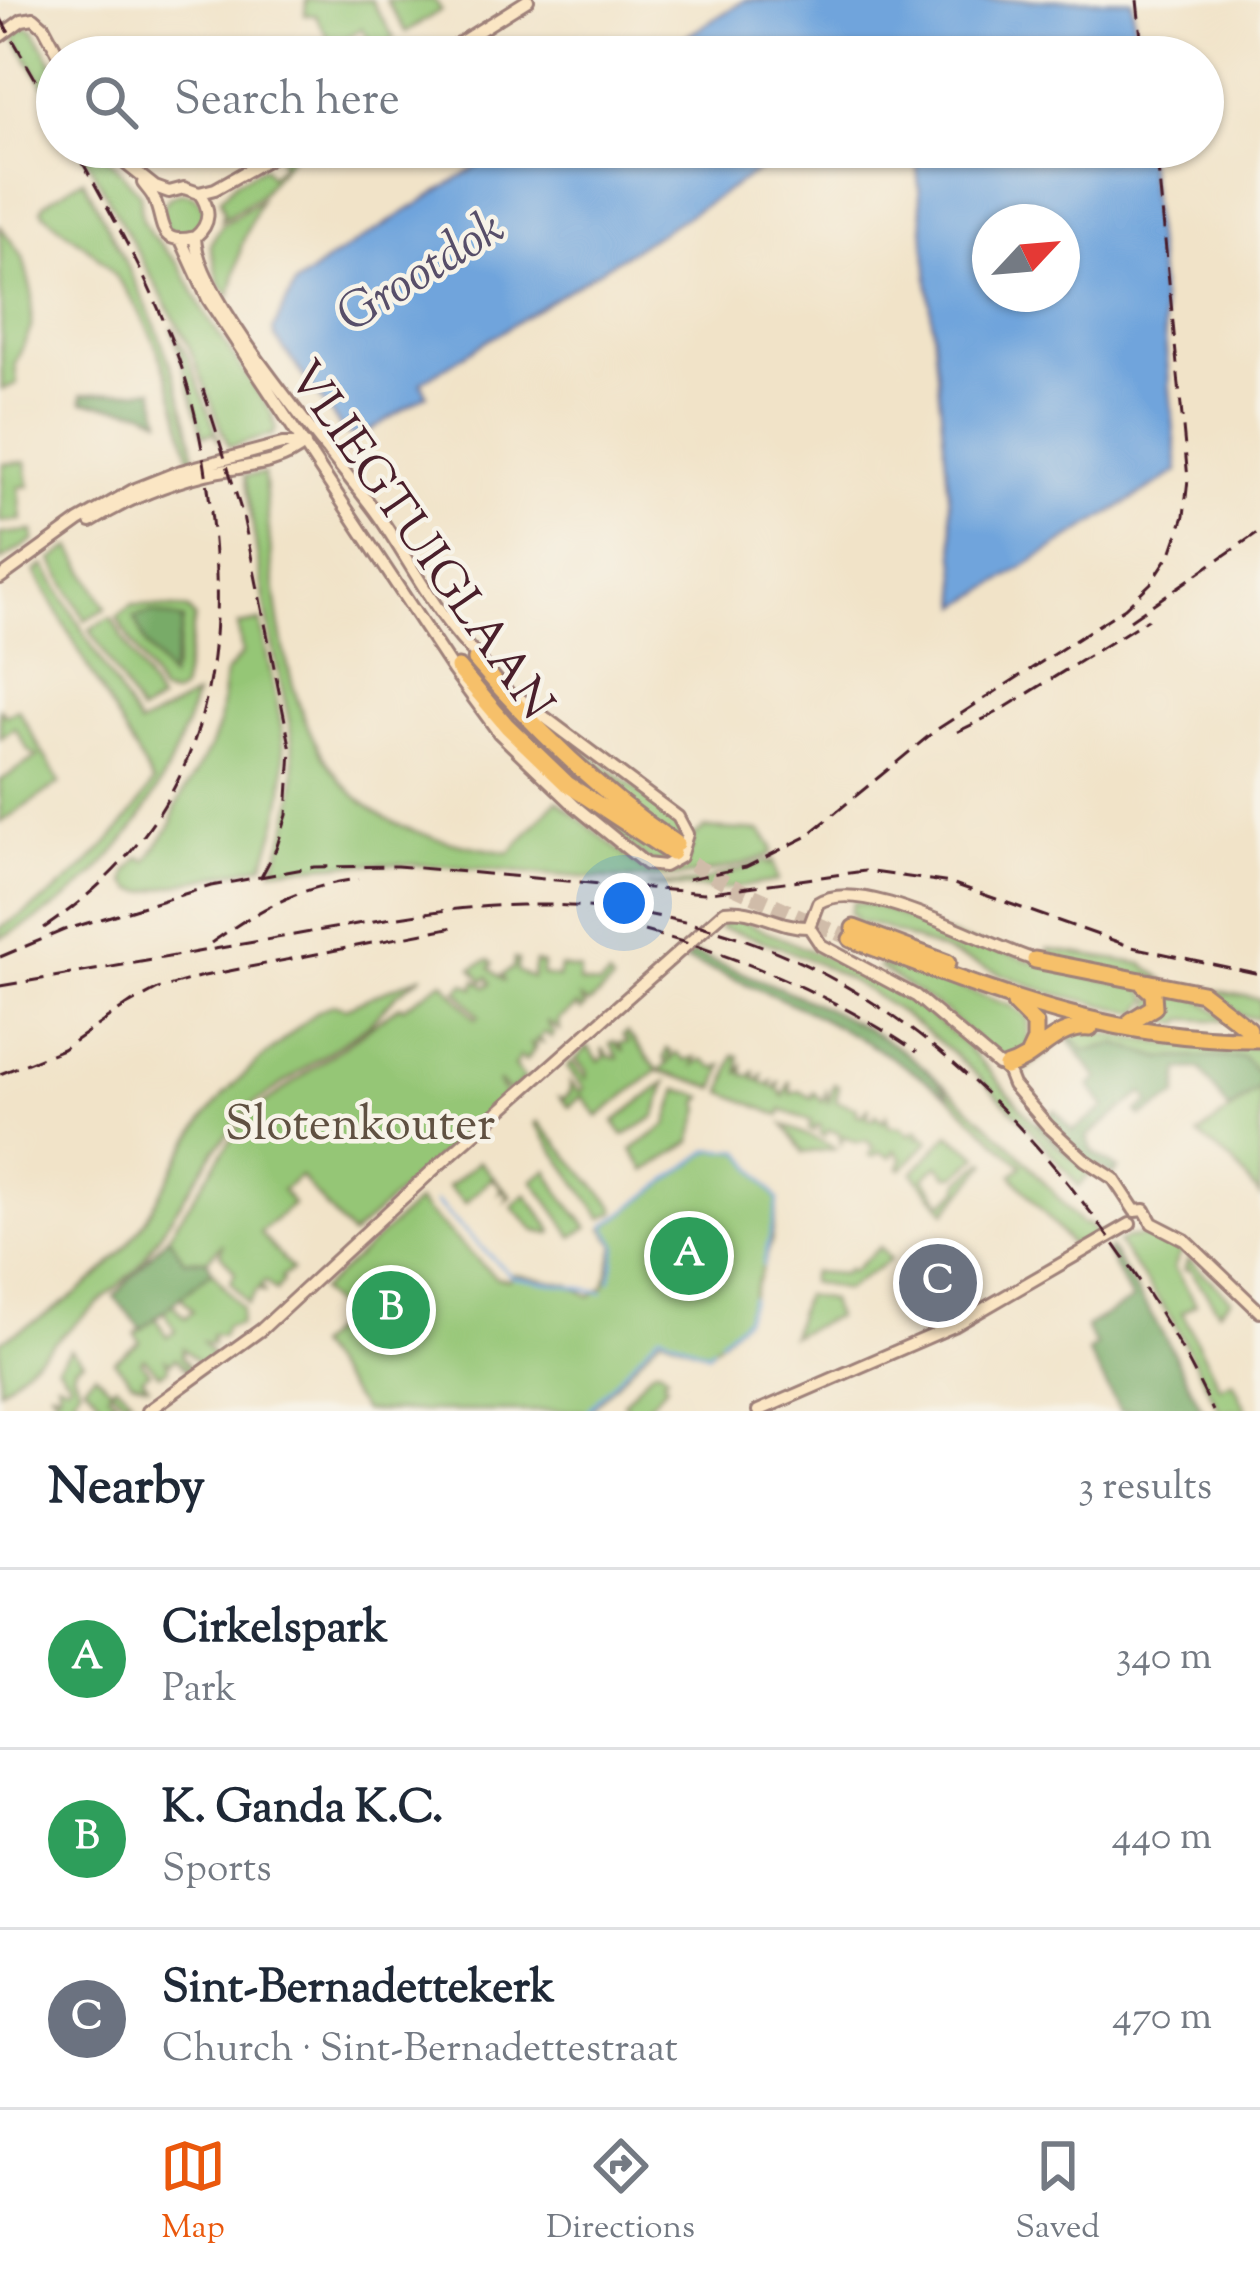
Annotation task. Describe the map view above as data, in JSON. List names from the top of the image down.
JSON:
{
  "streets": {
    "main road": ["VLIEGTUIGLAAN"]
  },
  "water": ["Grootdok"],
  "parks": ["Slotenkouter"],
  "north": "top right",
  "page": {
    "search": "Search here",
    "pins": ["A", "C", "B"],
    "heading": ["Nearby", "3 results"],
    "list": [
      {
        "mark": "A",
        "name": "Cirkelspark",
        "note": "Park",
        "value": "340 m"
      },
      {
        "mark": "B",
        "name": "K. Ganda K.C.",
        "note": "Sports",
        "value": "440 m"
      },
      {
        "mark": "C",
        "name": "Sint-Bernadettekerk",
        "note": "Church · Sint-Bernadettestraat",
        "value": "470 m"
      }
    ],
    "nav": ["Map", "Directions", "Saved"]
  }
}
